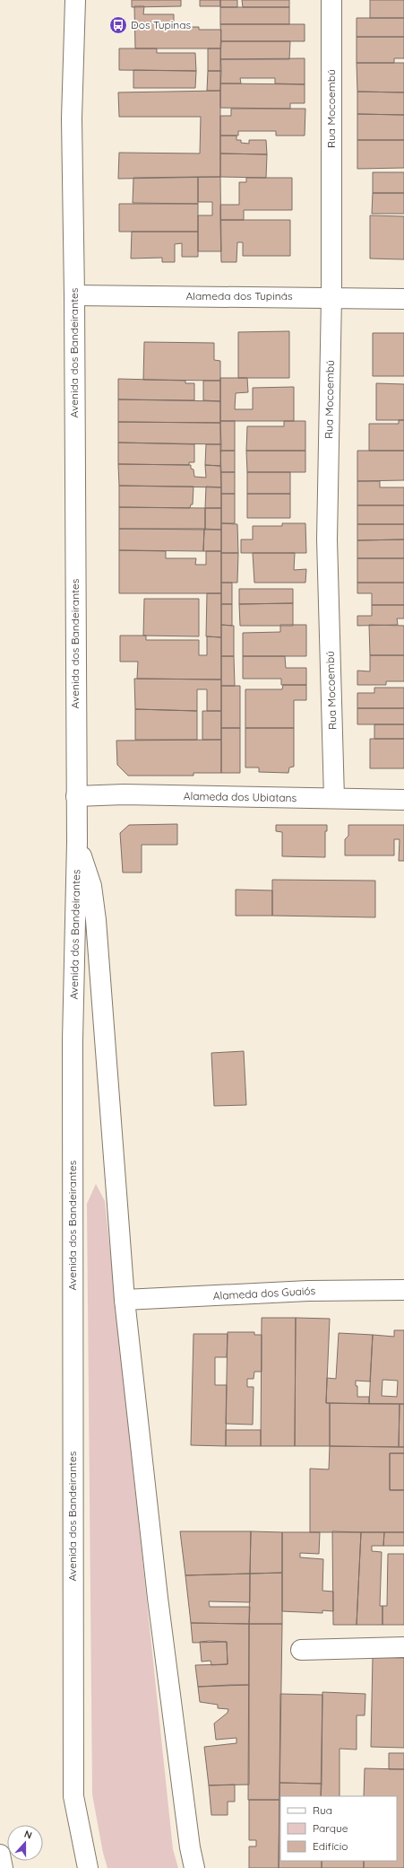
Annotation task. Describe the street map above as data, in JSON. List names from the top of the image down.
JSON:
{
  "streets": {
    "main road": [
      "Rua Mocoembú",
      "Alameda dos Tupinás",
      "Avenida dos Bandeirantes",
      "Alameda dos Ubiatans",
      "Alameda dos Guaiós"
    ]
  },
  "crossings": [
    ["Rua Mocoembú", "Alameda dos Tupinás"],
    ["Rua Mocoembú", "Alameda dos Ubiatans"],
    ["Alameda dos Tupinás", "Avenida dos Bandeirantes"],
    ["Avenida dos Bandeirantes", "Alameda dos Ubiatans"]
  ],
  "places": {
    "bus stop": ["Dos Tupinas"]
  },
  "legend": ["Rua", "Parque", "Edifício"],
  "north": "top"
}
